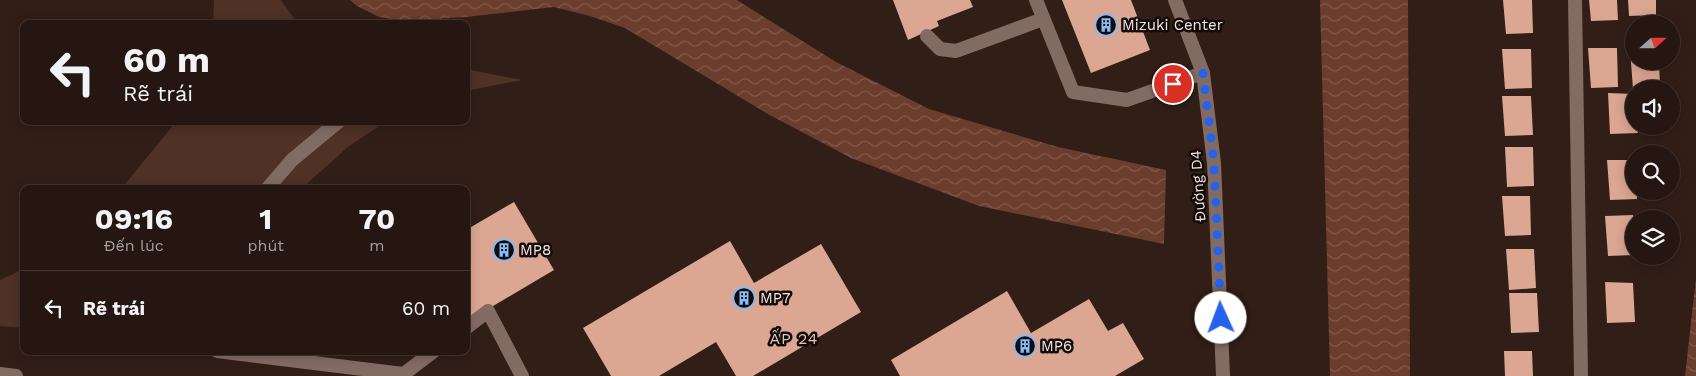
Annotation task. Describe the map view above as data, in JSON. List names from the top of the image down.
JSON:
{
  "streets": {
    "street": ["Đường D4"]
  },
  "districts": ["ẤP 24"],
  "places": {
    "building": [
      "Mizuki Center",
      "MP8",
      "MP7",
      "MP6"
    ]
  },
  "north": "right",
  "page": {
    "turn": ["60 m", "Rẽ trái"],
    "eta": [
      "09:16",
      "Đến lúc",
      "1",
      "phút",
      "70",
      "m"
    ],
    "list": [
      {
        "name": "Rẽ trái",
        "value": "60 m"
      }
    ]
  }
}
